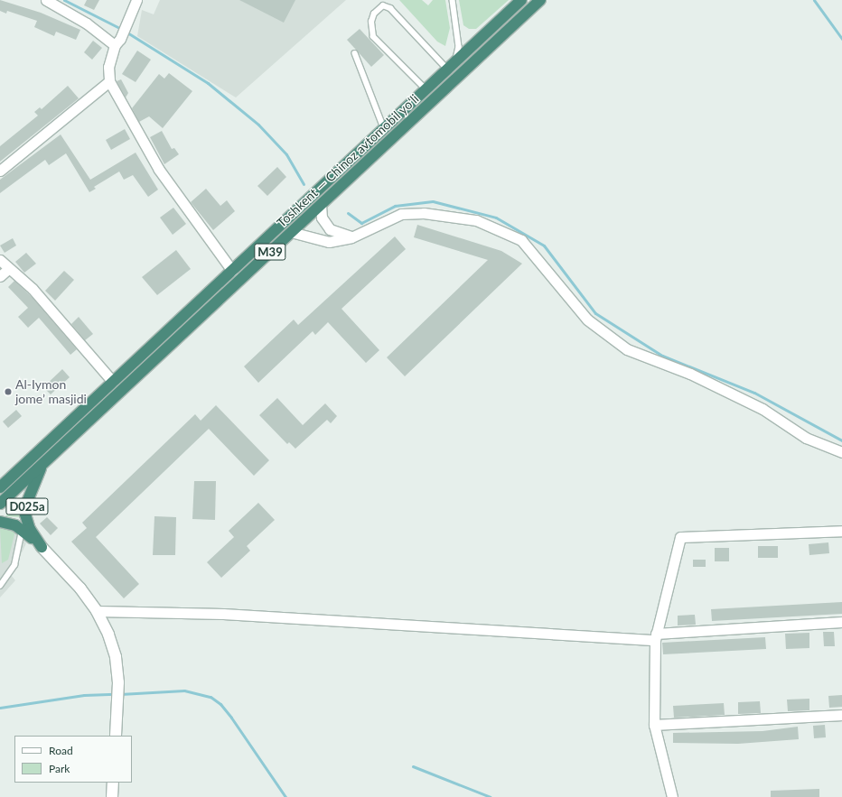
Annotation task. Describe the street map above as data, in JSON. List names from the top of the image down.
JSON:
{
  "streets": {
    "highway": ["Toshkent — Chinoz avtomobil yoʻli", "M39", "D025a"]
  },
  "crossings": [
    ["Toshkent — Chinoz avtomobil yoʻli", "D025a"]
  ],
  "places": ["Al-Iymon jome’ masjidi"],
  "legend": ["Road", "Park"]
}
